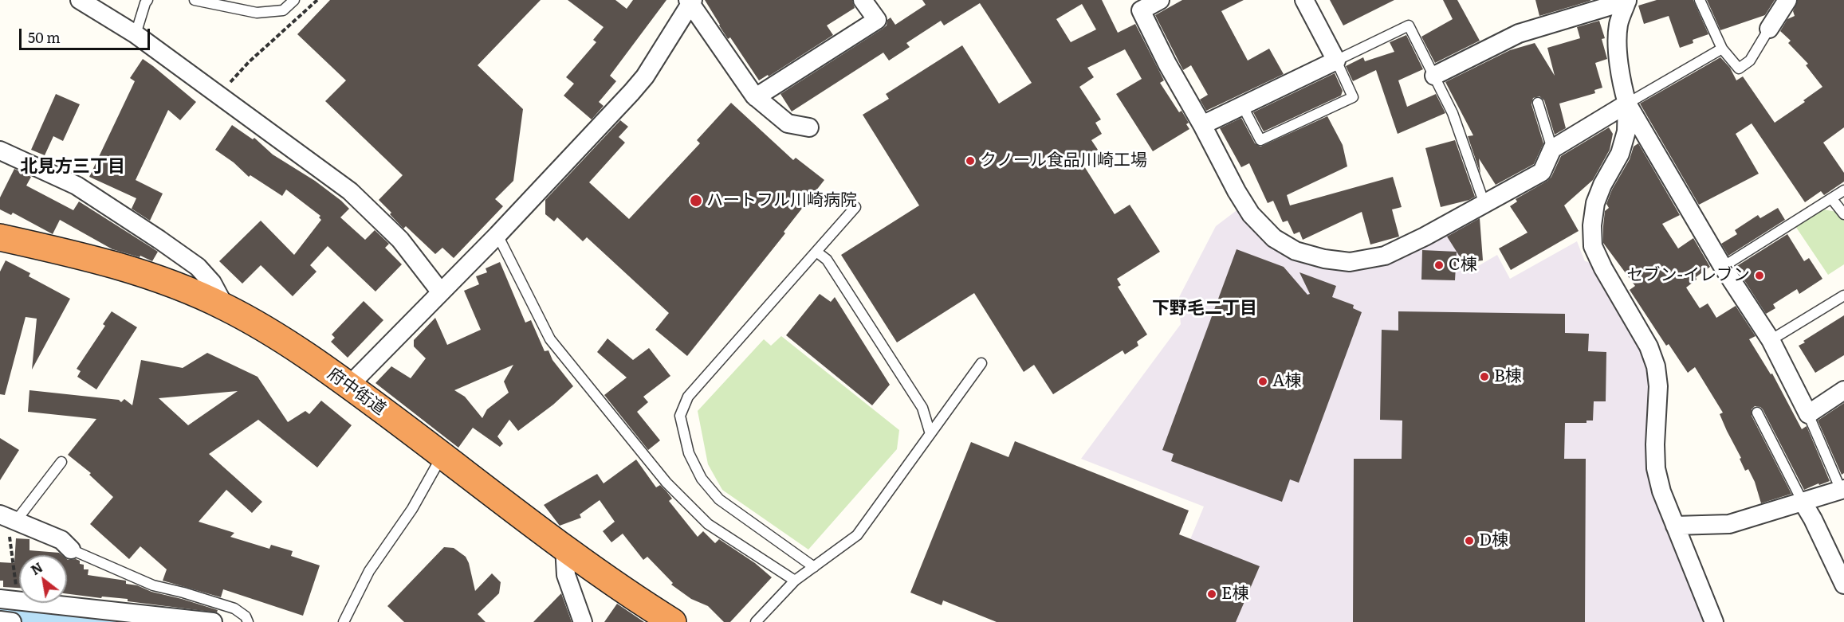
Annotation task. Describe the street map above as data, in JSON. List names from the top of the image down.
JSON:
{
  "streets": {
    "highway": ["府中街道"]
  },
  "districts": ["北見方三丁目", "下野毛二丁目"],
  "places": [
    "クノール食品川崎工場",
    "ハートフル川崎病院",
    "C棟",
    "セブン-イレブン",
    "B棟",
    "A棟",
    "D棟",
    "E棟"
  ],
  "scale_bar": "50 m",
  "north": "top left"
}
